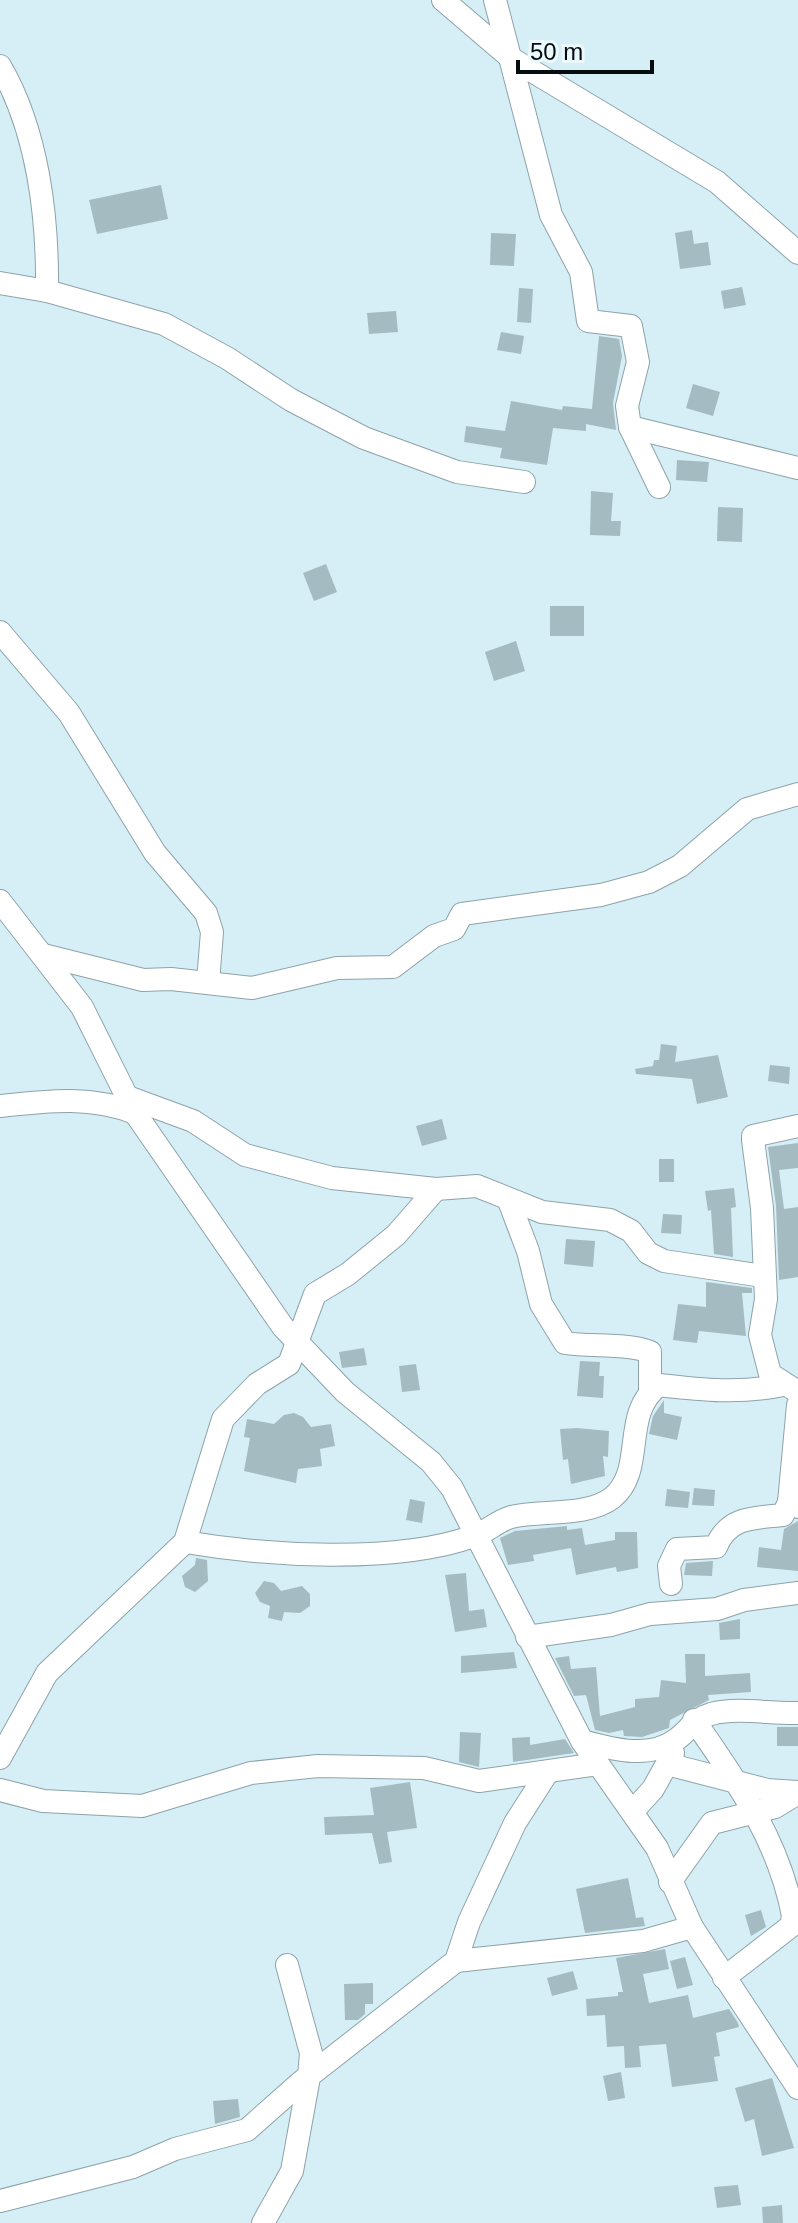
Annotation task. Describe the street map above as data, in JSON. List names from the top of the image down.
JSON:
{
  "scale_bar": "50 m"
}
